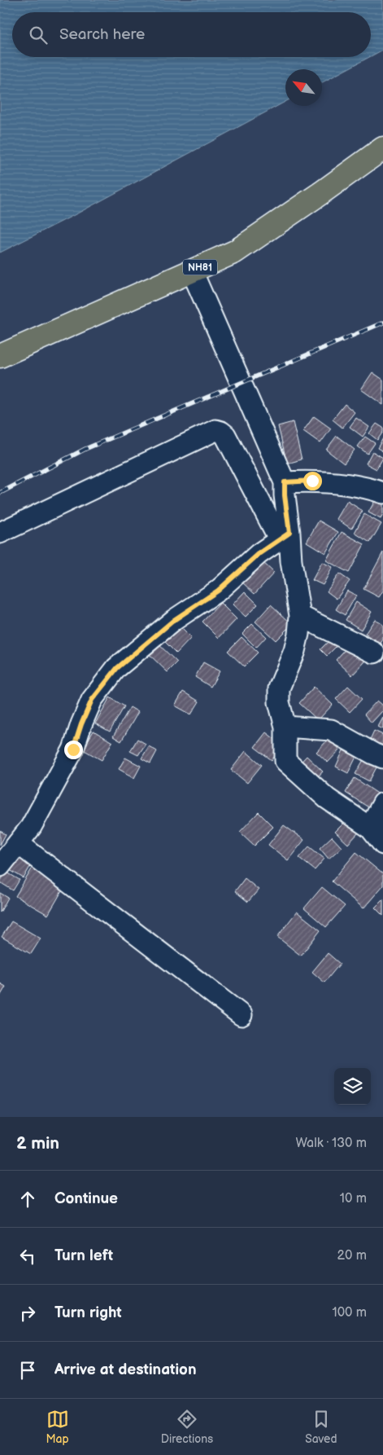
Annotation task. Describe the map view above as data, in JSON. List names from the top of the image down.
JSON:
{
  "streets": {
    "highway": ["NH81"]
  },
  "north": "top left",
  "page": {
    "search": "Search here",
    "heading": ["2 min", "Walk · 130 m"],
    "list": [
      ["Continue", "10 m"],
      ["Turn left", "20 m"],
      ["Turn right", "100 m"],
      "Arrive at destination"
    ],
    "nav": ["Map", "Directions", "Saved"]
  }
}
